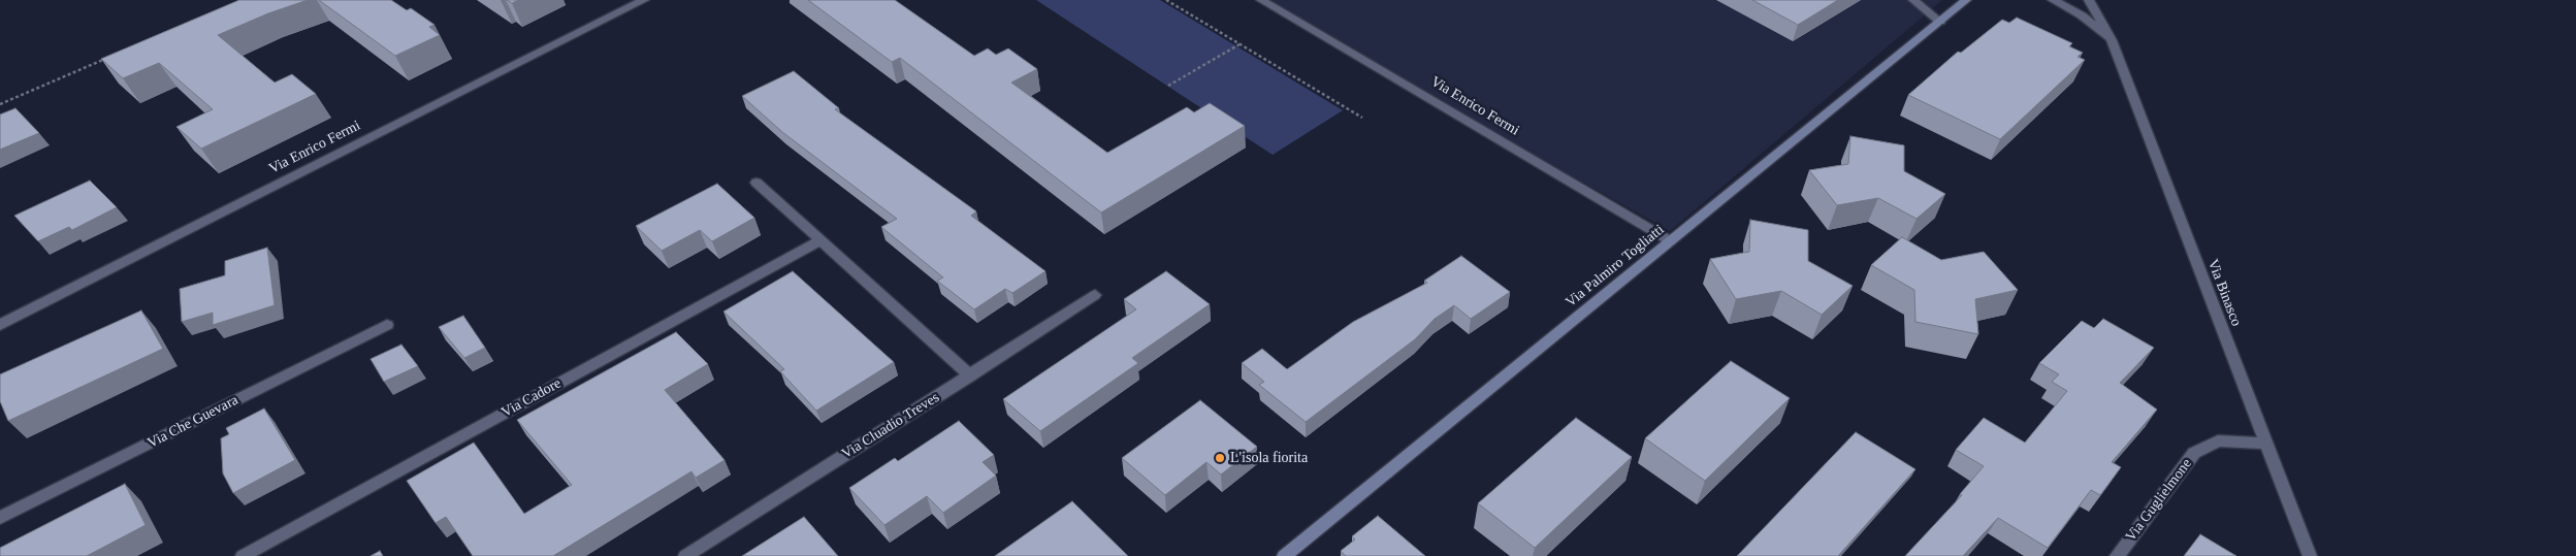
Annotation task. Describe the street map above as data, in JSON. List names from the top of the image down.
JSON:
{
  "streets": {
    "street": [
      "Via Enrico Fermi",
      "Via Palmiro Togliatti",
      "Via Binasco",
      "Via Cadore",
      "Via Che Guevara",
      "Via Cluadio Treves",
      "Via Guglielmone"
    ]
  },
  "crossings": [
    ["Via Enrico Fermi", "Via Palmiro Togliatti"],
    ["Via Binasco", "Via Guglielmone"]
  ],
  "places": ["L'isola fiorita"]
}
